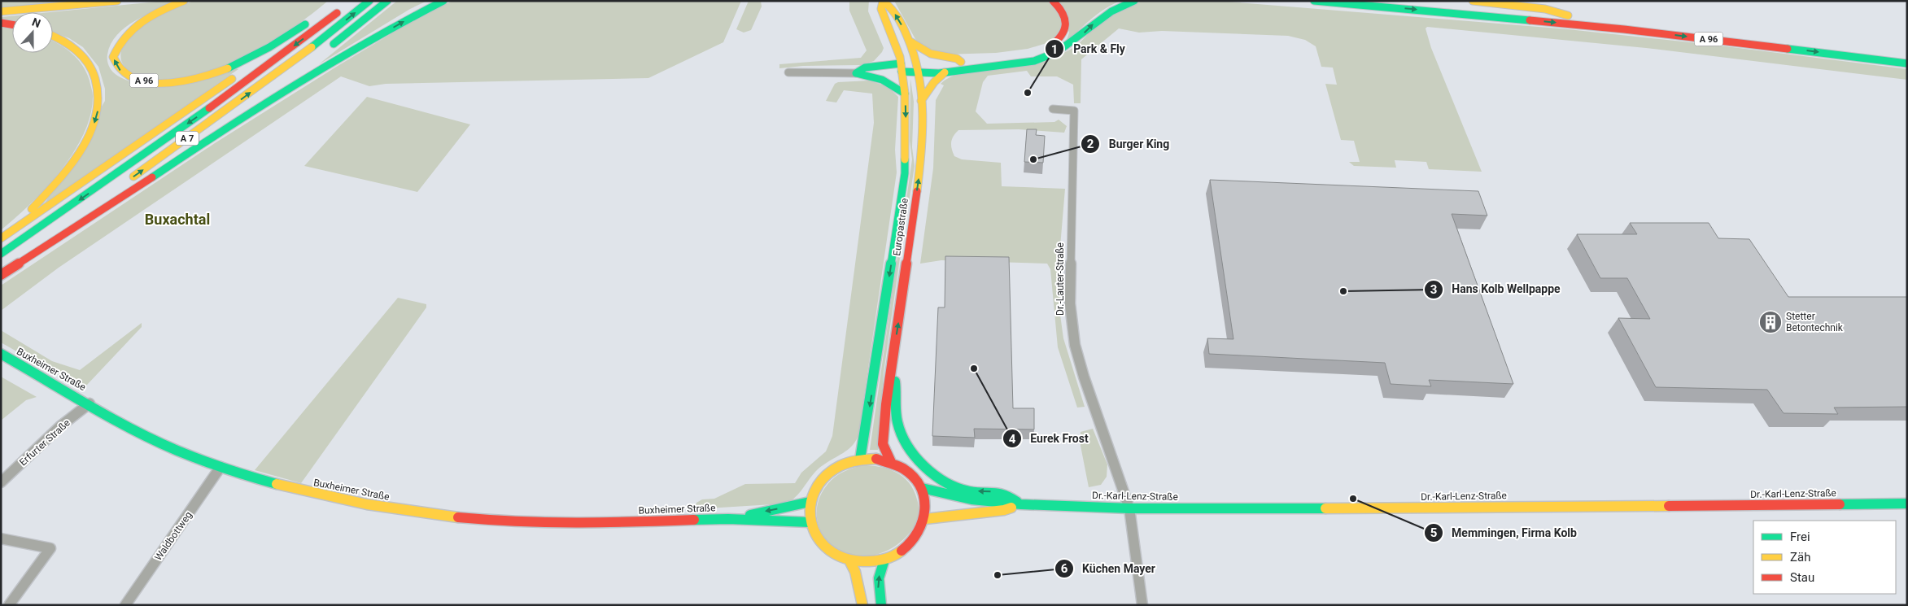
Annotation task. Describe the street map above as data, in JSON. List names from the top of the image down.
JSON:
{
  "streets": {
    "main road": [
      "A 96",
      "A 7",
      "Europastraße",
      "Buxheimer Straße",
      "Dr.-Karl-Lenz-Straße"
    ],
    "street": ["Dr.-Lauter-Straße", "Erfurter Straße", "Waldbottweg"]
  },
  "crossings": [
    ["A 96", "A 7"],
    ["Europastraße", "Buxheimer Straße"],
    ["Europastraße", "Dr.-Karl-Lenz-Straße"],
    ["Dr.-Lauter-Straße", "Dr.-Karl-Lenz-Straße"],
    ["Buxheimer Straße", "Erfurter Straße"],
    ["Buxheimer Straße", "Dr.-Karl-Lenz-Straße"],
    ["Buxheimer Straße", "Waldbottweg"]
  ],
  "districts": ["Buxachtal"],
  "places": {
    "other": [
      "Park & Fly",
      "Burger King",
      "Hans Kolb Wellpappe",
      "Eurek Frost",
      "Memmingen, Firma Kolb",
      "Küchen Mayer"
    ],
    "building": ["Stetter Betontechnik"]
  },
  "legend": ["Frei", "Zäh", "Stau"],
  "north": "top"
}
